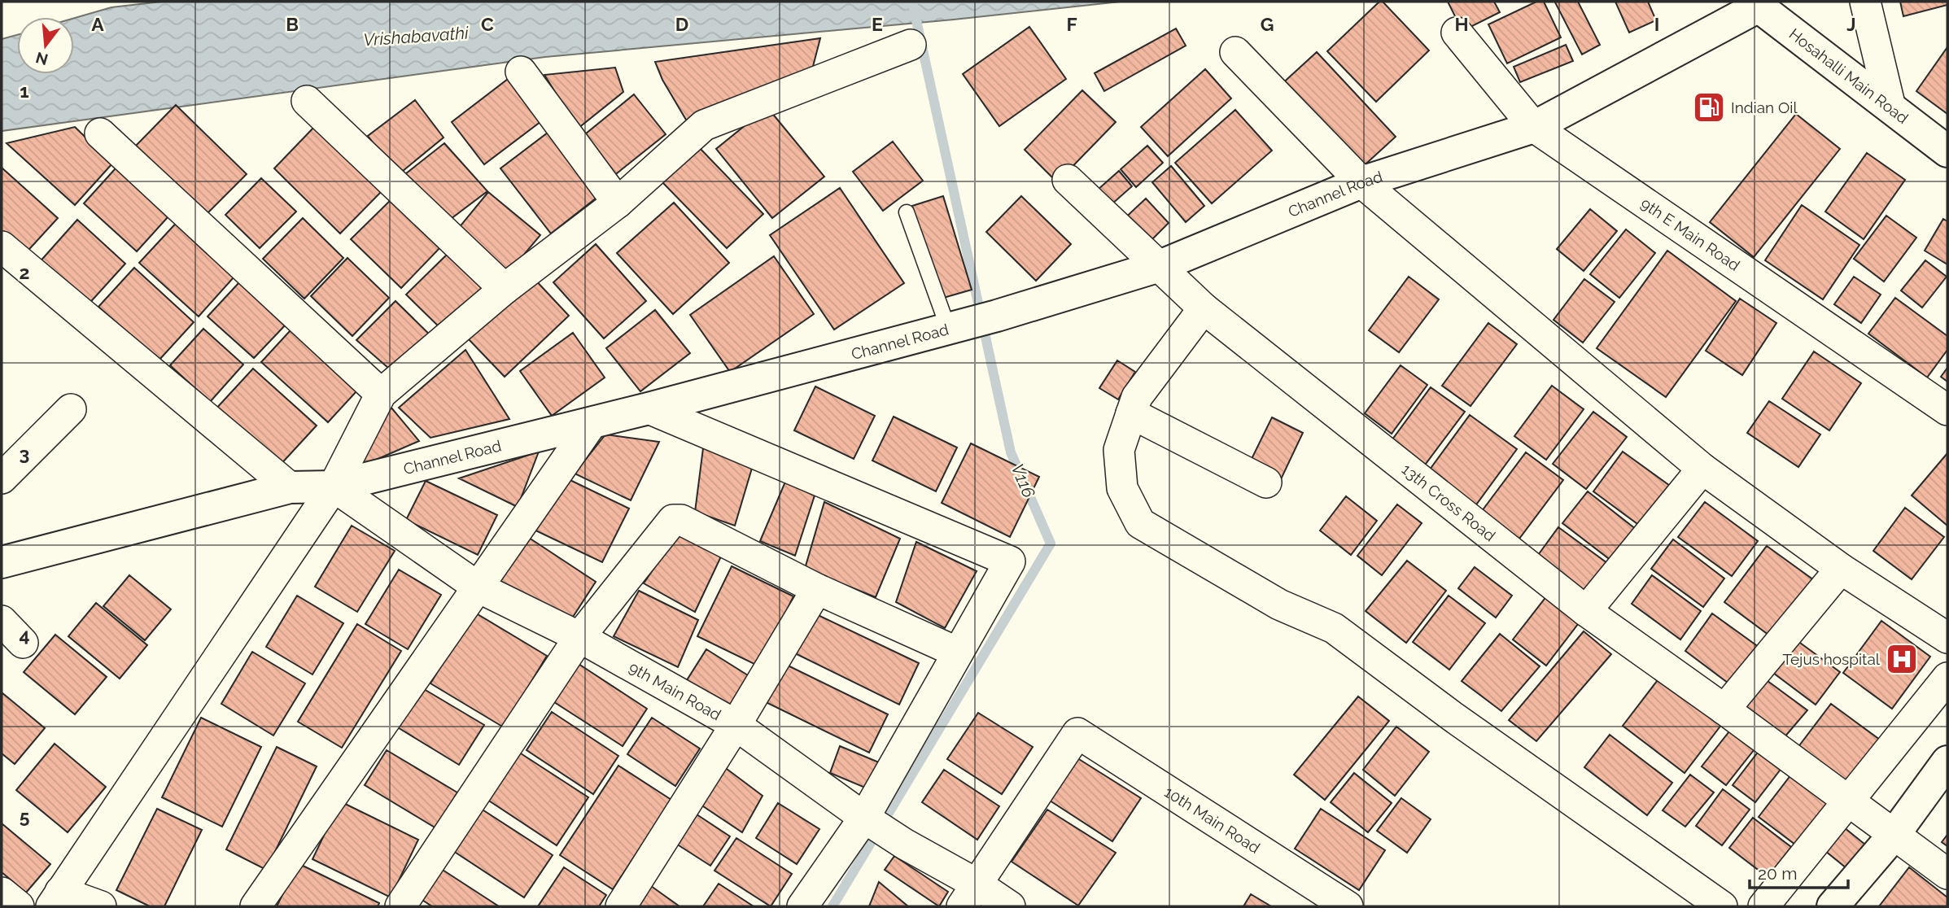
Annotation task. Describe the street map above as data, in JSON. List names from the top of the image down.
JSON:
{
  "streets": {
    "street": [
      "Hosahalli Main Road",
      "Channel Road",
      "9th E Main Road",
      "13th Cross Road",
      "9th Main Road",
      "10th Main Road"
    ]
  },
  "crossings": [
    ["Hosahalli Main Road", "Channel Road"],
    ["Channel Road", "9th E Main Road"],
    ["Channel Road", "13th Cross Road"],
    ["Channel Road", "9th Main Road"],
    ["9th Main Road", "10th Main Road"]
  ],
  "water": ["Vrishabavathi", "V116"],
  "places": {
    "fuel station": ["Indian Oil"],
    "hospital": ["Tejus hospital"]
  },
  "scale_bar": "20 m",
  "north": "bottom",
  "grid": {
    "columns": [
      "A",
      "B",
      "C",
      "D",
      "E",
      "F",
      "G",
      "H",
      "I",
      "J"
    ],
    "rows": [
      "1",
      "2",
      "3",
      "4",
      "5"
    ]
  }
}
